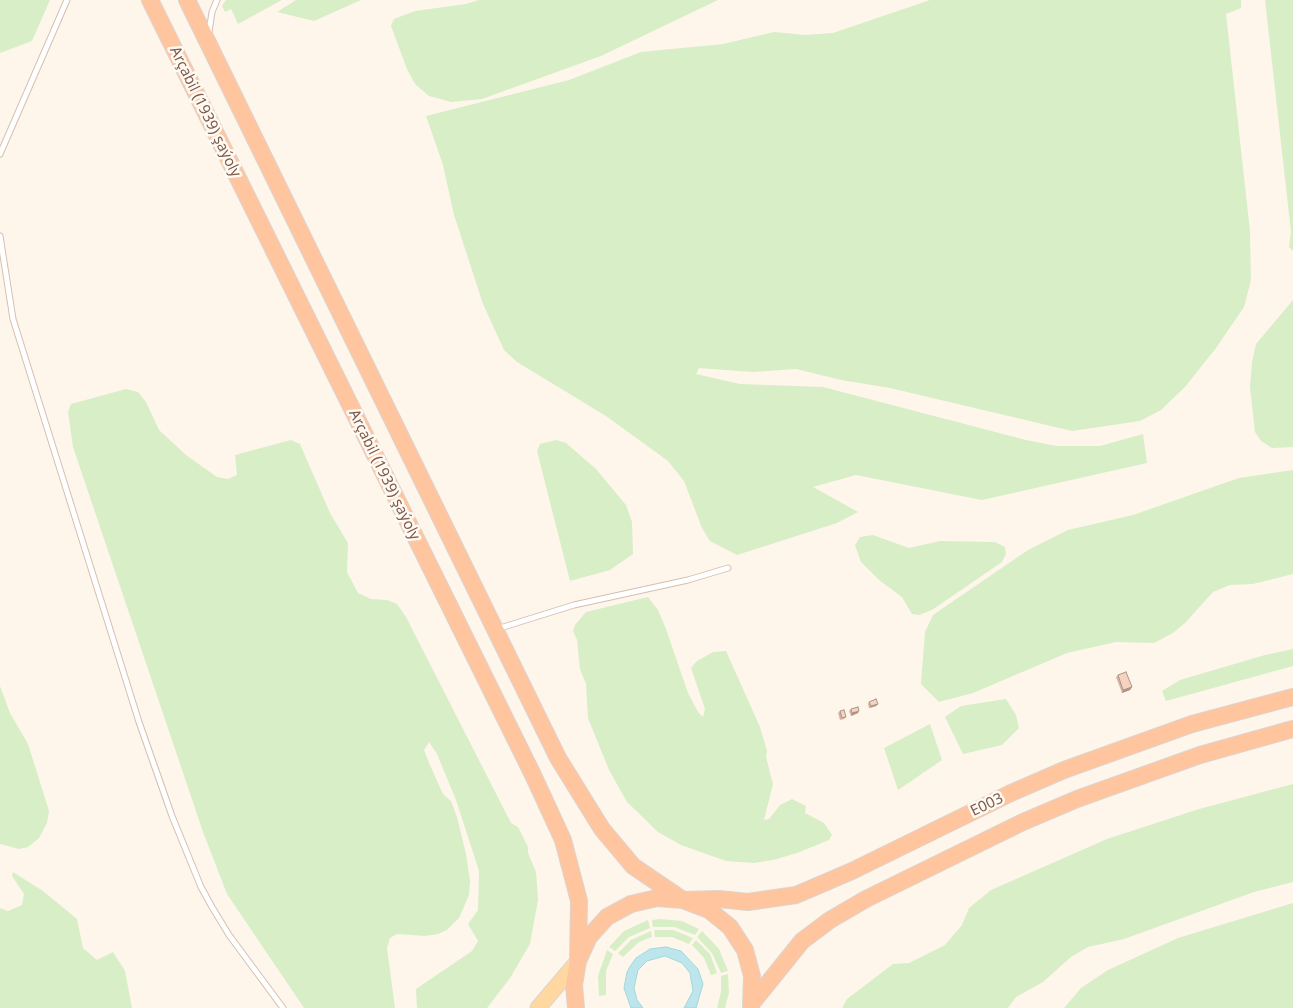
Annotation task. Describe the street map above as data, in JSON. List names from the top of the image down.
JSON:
{
  "streets": {
    "highway": ["Arçabil (1939) şaýoly", "E003"]
  }
}
